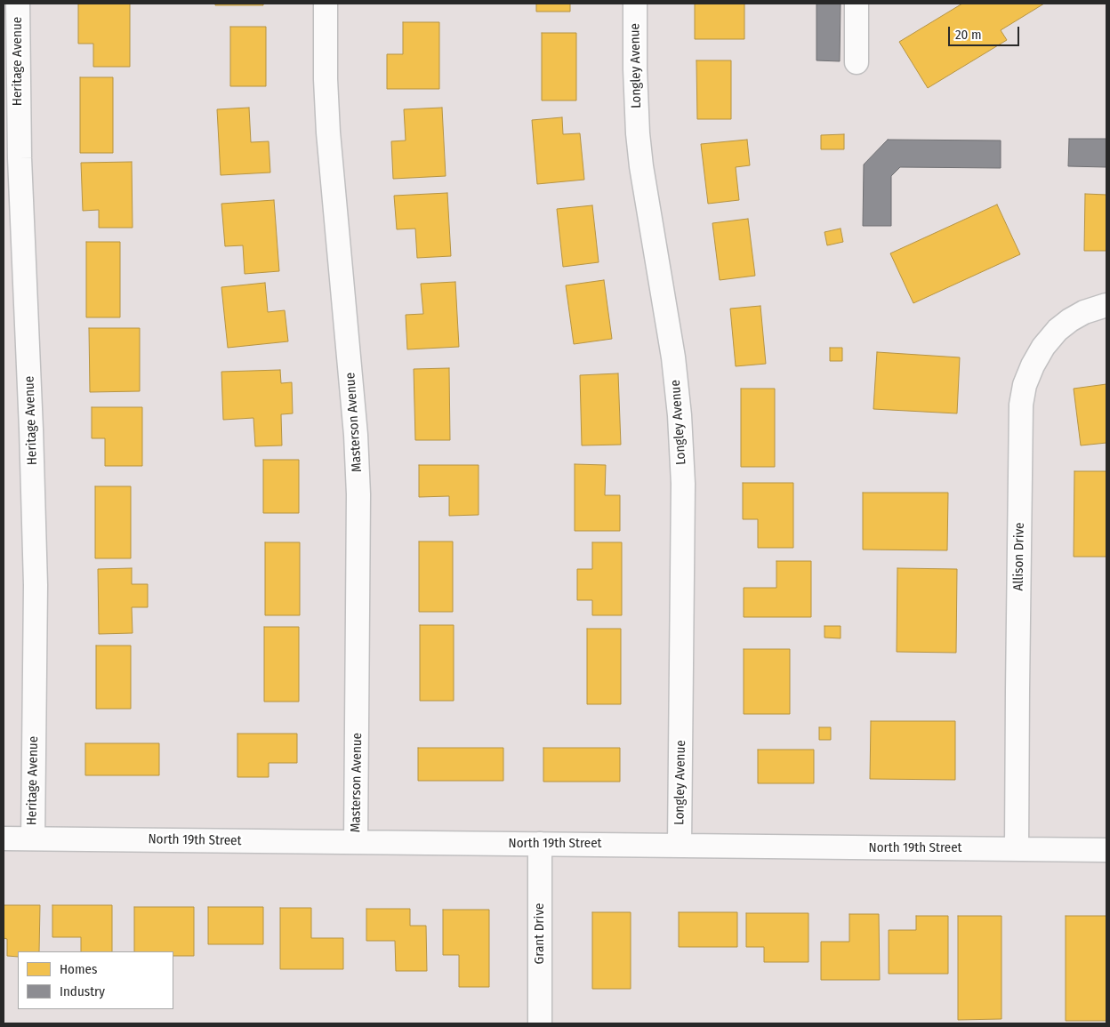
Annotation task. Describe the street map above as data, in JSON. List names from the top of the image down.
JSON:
{
  "streets": {
    "street": [
      "Heritage Avenue",
      "Longley Avenue",
      "Masterson Avenue",
      "Allison Drive",
      "North 19th Street",
      "Grant Drive"
    ]
  },
  "crossings": [
    ["Heritage Avenue", "North 19th Street"],
    ["Longley Avenue", "North 19th Street"],
    ["Masterson Avenue", "North 19th Street"],
    ["Allison Drive", "North 19th Street"],
    ["North 19th Street", "Grant Drive"]
  ],
  "legend": ["Homes", "Industry"],
  "scale_bar": "20 m"
}
